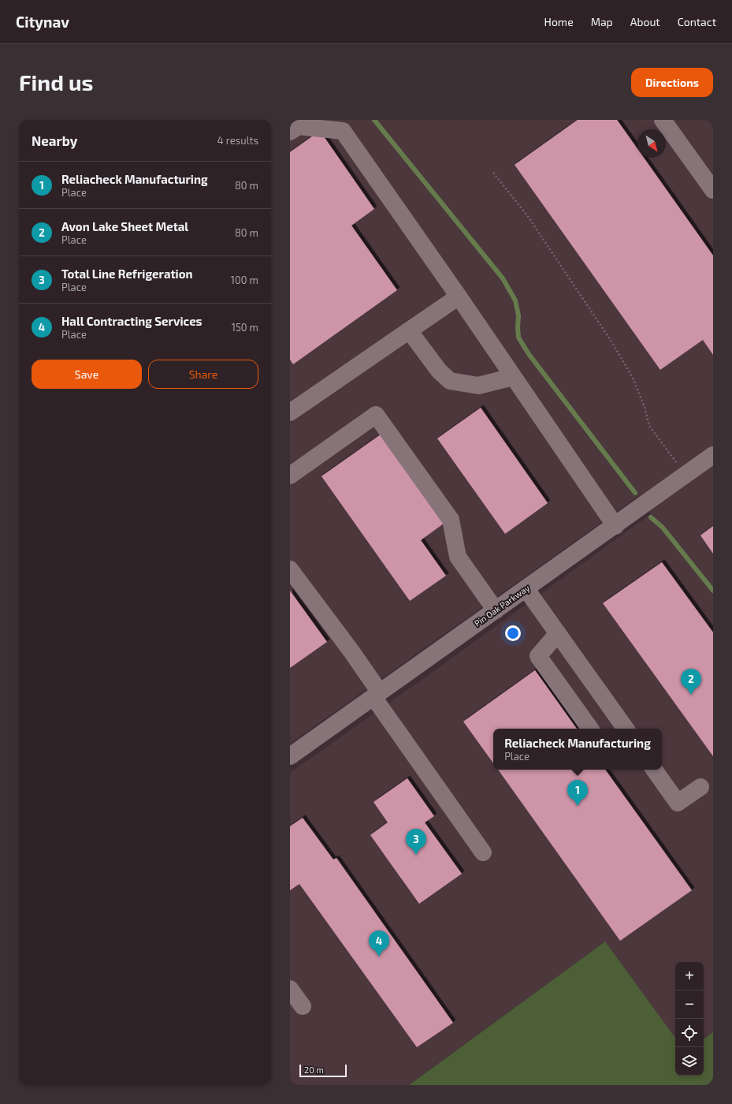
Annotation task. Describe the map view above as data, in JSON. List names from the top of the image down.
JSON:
{
  "streets": {
    "street": ["Pin Oak Parkway"]
  },
  "scale_bar": "20 m",
  "north": "bottom right",
  "page": {
    "header": "Citynav",
    "nav": [
      "Home",
      "Map",
      "About",
      "Contact"
    ],
    "buttons": [
      "Directions",
      ["Save", "Share"]
    ],
    "title": "Find us",
    "heading": ["Nearby", "4 results"],
    "list": [
      {
        "mark": "1",
        "name": "Reliacheck Manufacturing",
        "note": "Place",
        "value": "80 m"
      },
      {
        "mark": "2",
        "name": "Avon Lake Sheet Metal",
        "note": "Place",
        "value": "80 m"
      },
      {
        "mark": "3",
        "name": "Total Line Refrigeration",
        "note": "Place",
        "value": "100 m"
      },
      {
        "mark": "4",
        "name": "Hall Contracting Services",
        "note": "Place",
        "value": "150 m"
      }
    ],
    "pins": [
      "2",
      "1",
      "3",
      "4"
    ],
    "popup": ["Reliacheck Manufacturing", "Place"],
    "map_buttons": ["+", "−"],
    "scale": "20 m"
  }
}
